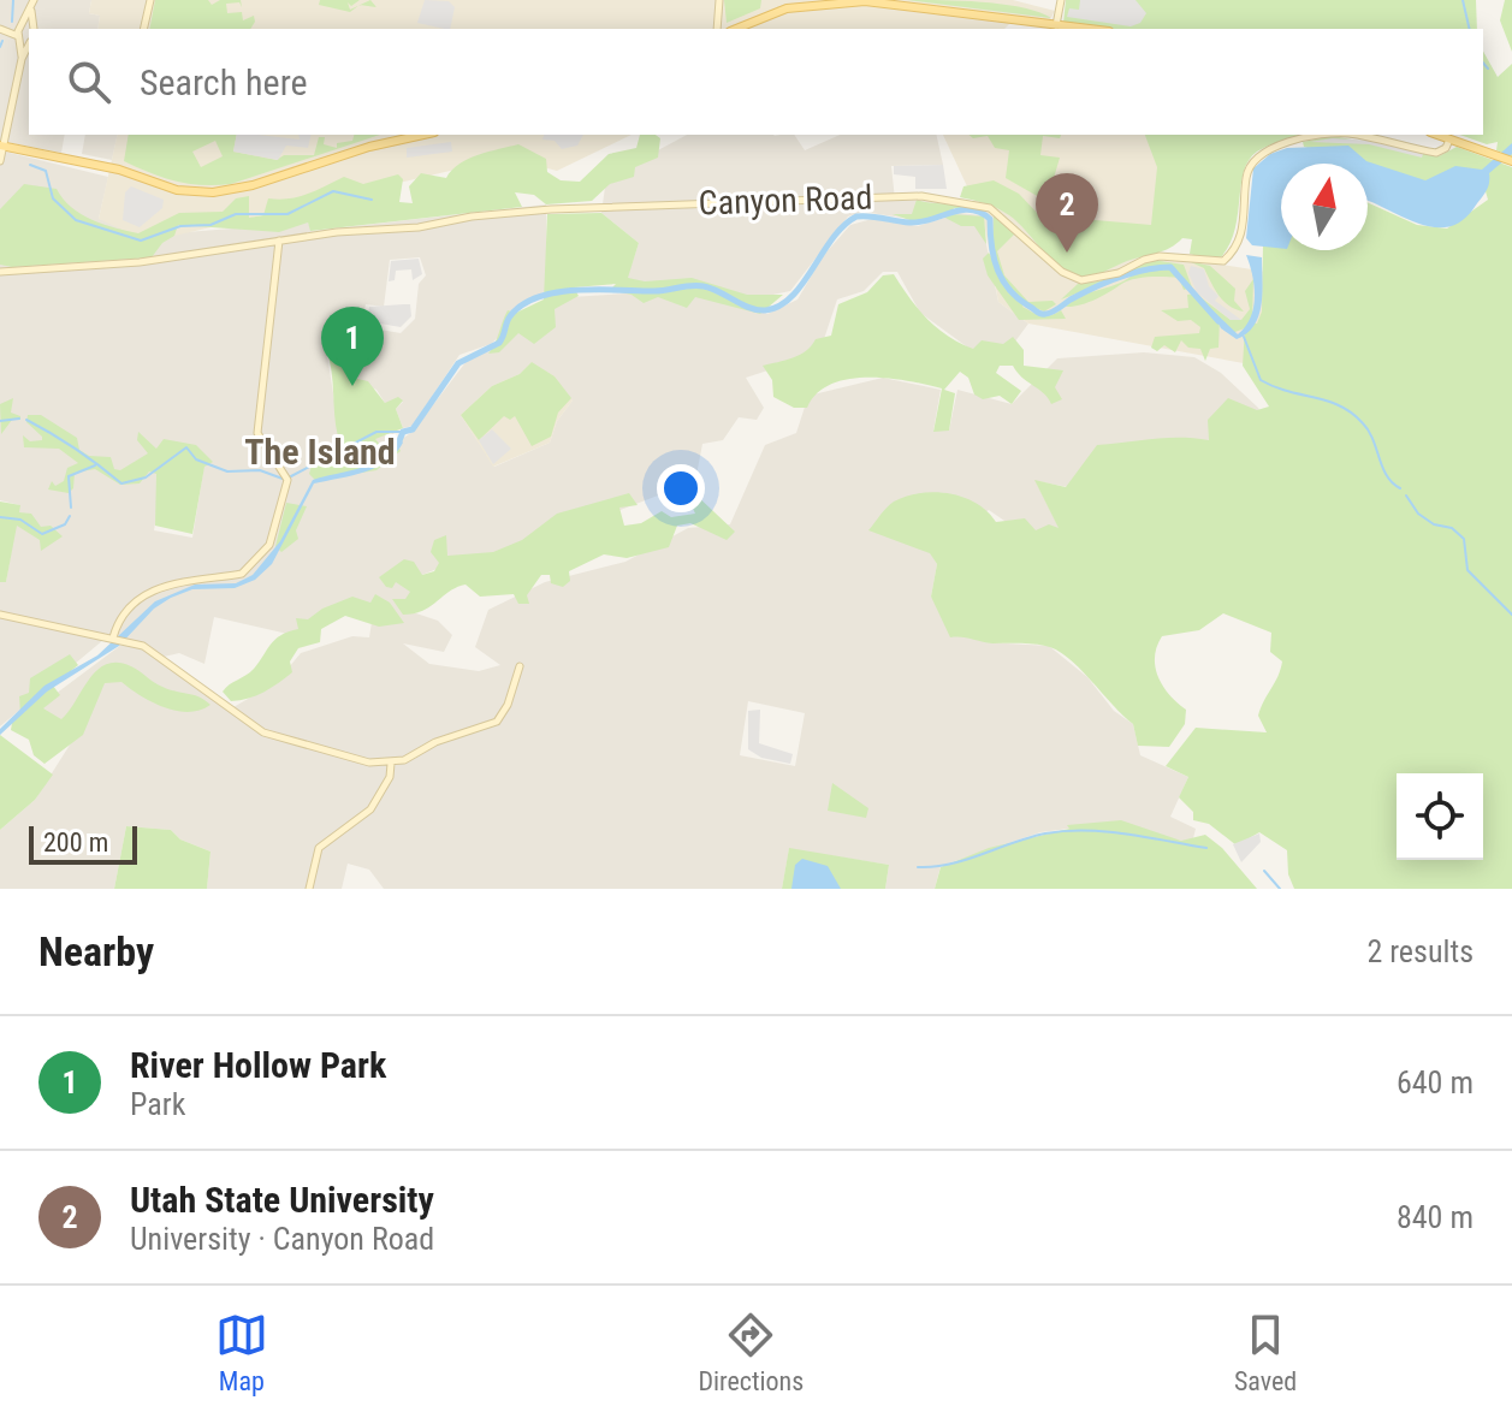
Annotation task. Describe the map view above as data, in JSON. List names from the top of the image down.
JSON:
{
  "streets": {
    "street": ["Canyon Road"]
  },
  "districts": ["The Island"],
  "scale_bar": "200 m",
  "north": "top",
  "page": {
    "search": "Search here",
    "pins": ["2", "1"],
    "scale": "200 m",
    "heading": ["Nearby", "2 results"],
    "list": [
      {
        "mark": "1",
        "name": "River Hollow Park",
        "note": "Park",
        "value": "640 m"
      },
      {
        "mark": "2",
        "name": "Utah State University",
        "note": "University · Canyon Road",
        "value": "840 m"
      }
    ],
    "nav": ["Map", "Directions", "Saved"]
  }
}
